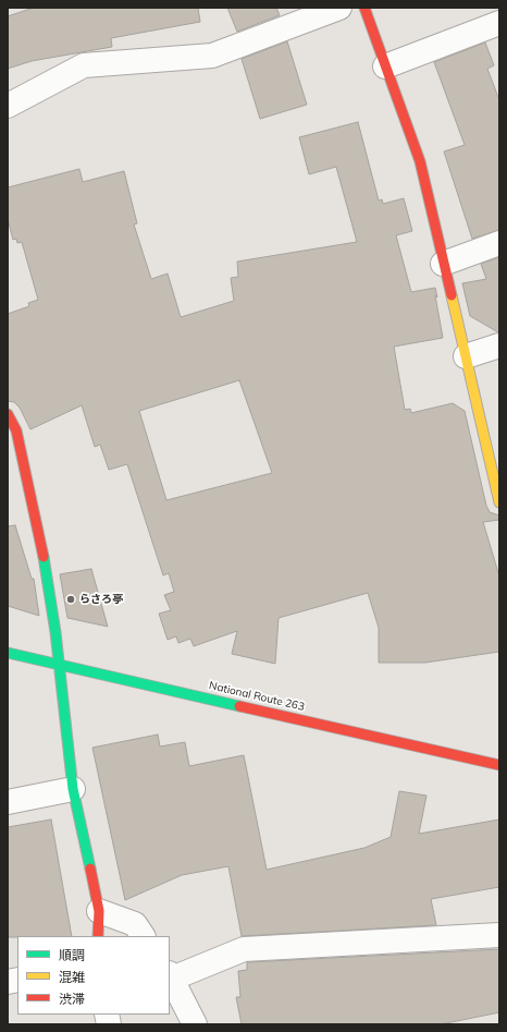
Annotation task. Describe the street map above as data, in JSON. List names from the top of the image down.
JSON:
{
  "streets": {
    "main road": ["National Route 263"]
  },
  "places": ["らさろ亭"],
  "legend": ["順調", "混雑", "渋滞"]
}
